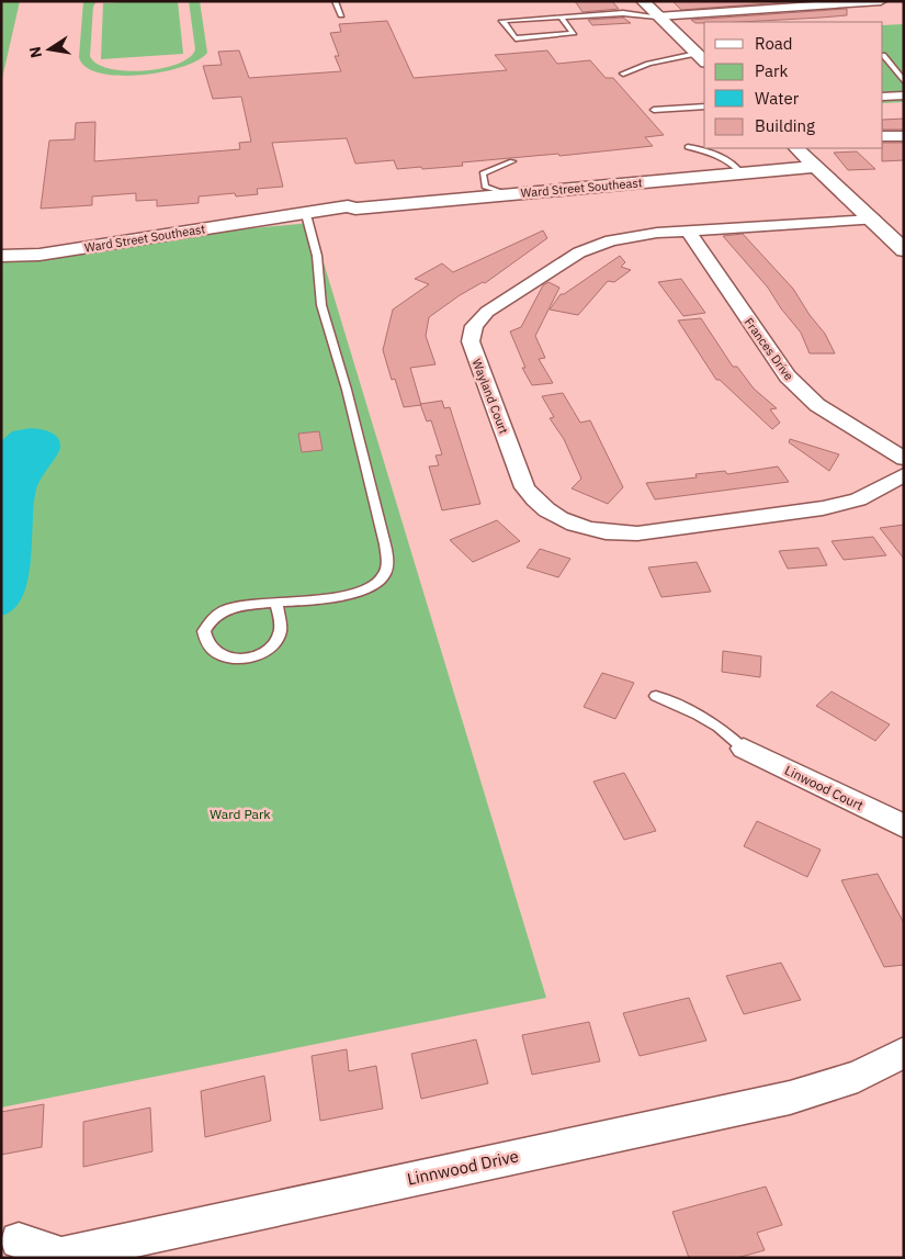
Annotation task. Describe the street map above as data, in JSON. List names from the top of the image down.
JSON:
{
  "streets": {
    "street": [
      "Ward Street Southeast",
      "Frances Drive",
      "Wayland Court",
      "Linwood Court",
      "Linnwood Drive"
    ]
  },
  "crossings": [
    ["Frances Drive", "Wayland Court"]
  ],
  "parks": ["Ward Park"],
  "legend": [
    "Road",
    "Park",
    "Water",
    "Building"
  ],
  "north": "left"
}
